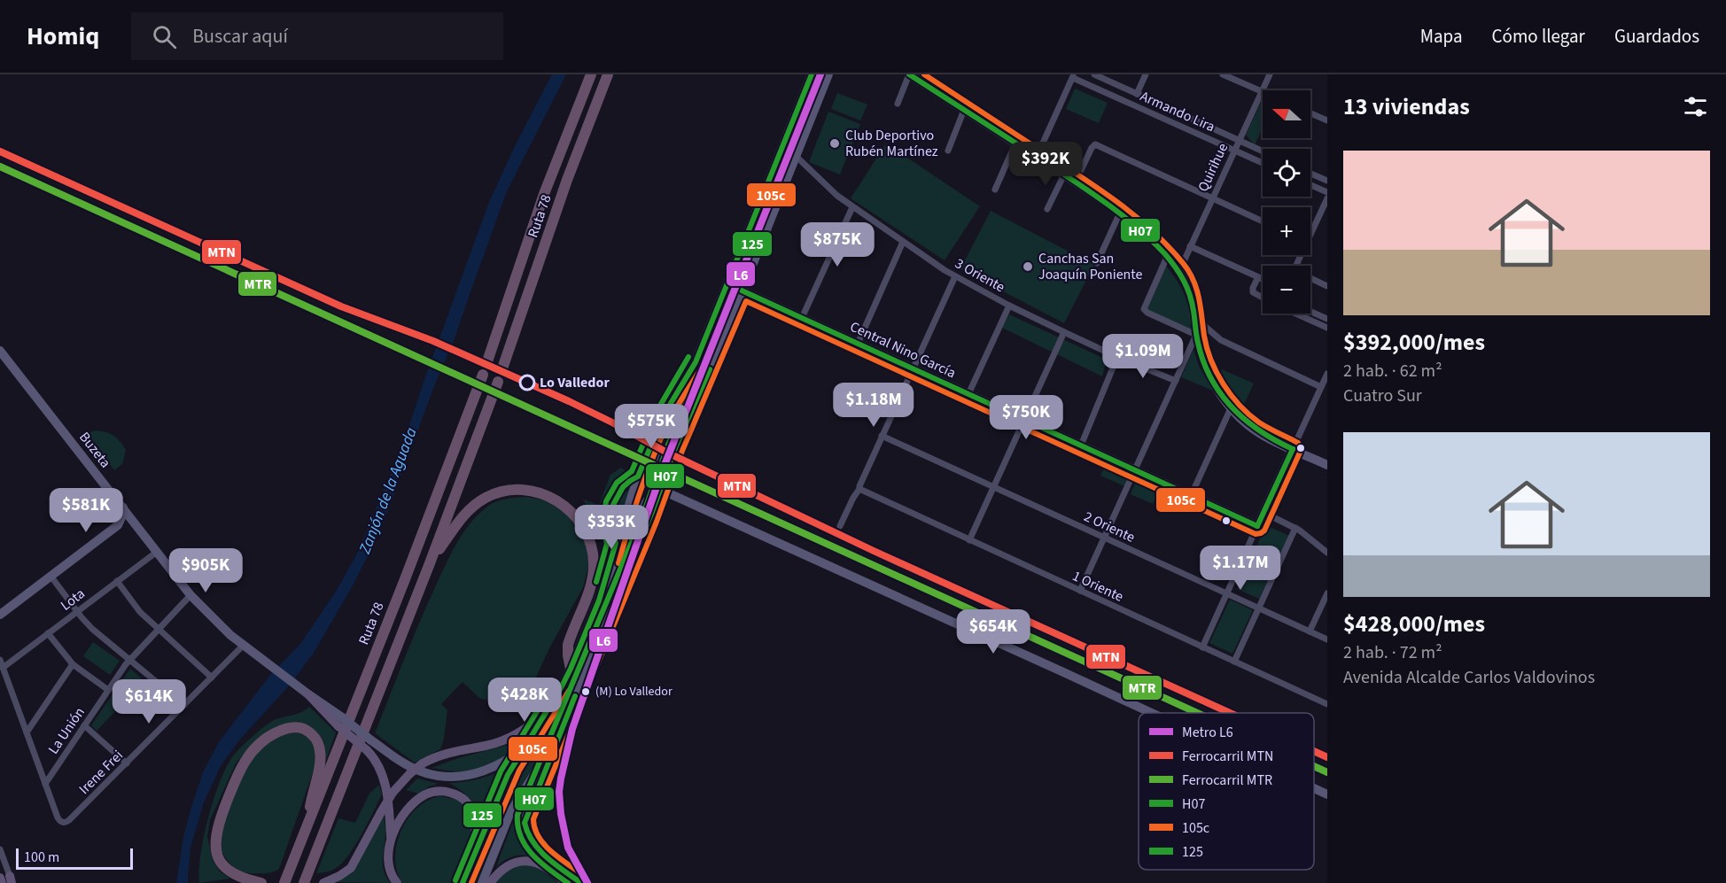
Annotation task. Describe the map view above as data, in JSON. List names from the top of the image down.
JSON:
{
  "streets": {
    "highway": ["Ruta 78"],
    "main road": ["Central Nino García", "Buzeta"],
    "street": [
      "Armando Lira",
      "Quirihue",
      "3 Oriente",
      "2 Oriente",
      "1 Oriente",
      "Lota",
      "La Unión",
      "Irene Frei"
    ]
  },
  "crossings": [
    ["Armando Lira", "Quirihue"],
    ["Buzeta", "Lota"],
    ["Buzeta", "La Unión"],
    ["Buzeta", "Irene Frei"],
    ["La Unión", "Irene Frei"]
  ],
  "water": ["Zanjón de la Aguada"],
  "places": [
    "Club Deportivo Rubén Martínez",
    "Canchas San Joaquín Poniente",
    "Lo Valledor",
    "(M) Lo Valledor"
  ],
  "lines": [
    "metro line L6",
    "transit line H07",
    "transit line 105c",
    "transit line 125",
    "rail line MTN",
    "rail line MTR"
  ],
  "legend": [
    "Metro L6",
    "Ferrocarril MTN",
    "Ferrocarril MTR",
    "H07",
    "105c",
    "125"
  ],
  "scale_bar": "100 m",
  "north": "left",
  "page": {
    "header": "Homiq",
    "search": "Buscar aquí",
    "nav": ["Mapa", "Cómo llegar", "Guardados"],
    "heading": "13 viviendas",
    "map_buttons": ["+", "−"],
    "list": [
      {
        "name": "$392,000/mes",
        "note": "2 hab. · 62 m² · Cuatro Sur"
      },
      {
        "name": "$428,000/mes",
        "note": "2 hab. · 72 m² · Avenida Alcalde Carlos Valdovinos"
      }
    ],
    "price": [
      "$392K",
      "$875K",
      "$1.09M",
      "$1.18M",
      "$750K",
      "$575K",
      "$581K",
      "$353K",
      "$1.17M",
      "$905K",
      "$654K",
      "$428K",
      "$614K"
    ],
    "scale": "100 m"
  }
}
